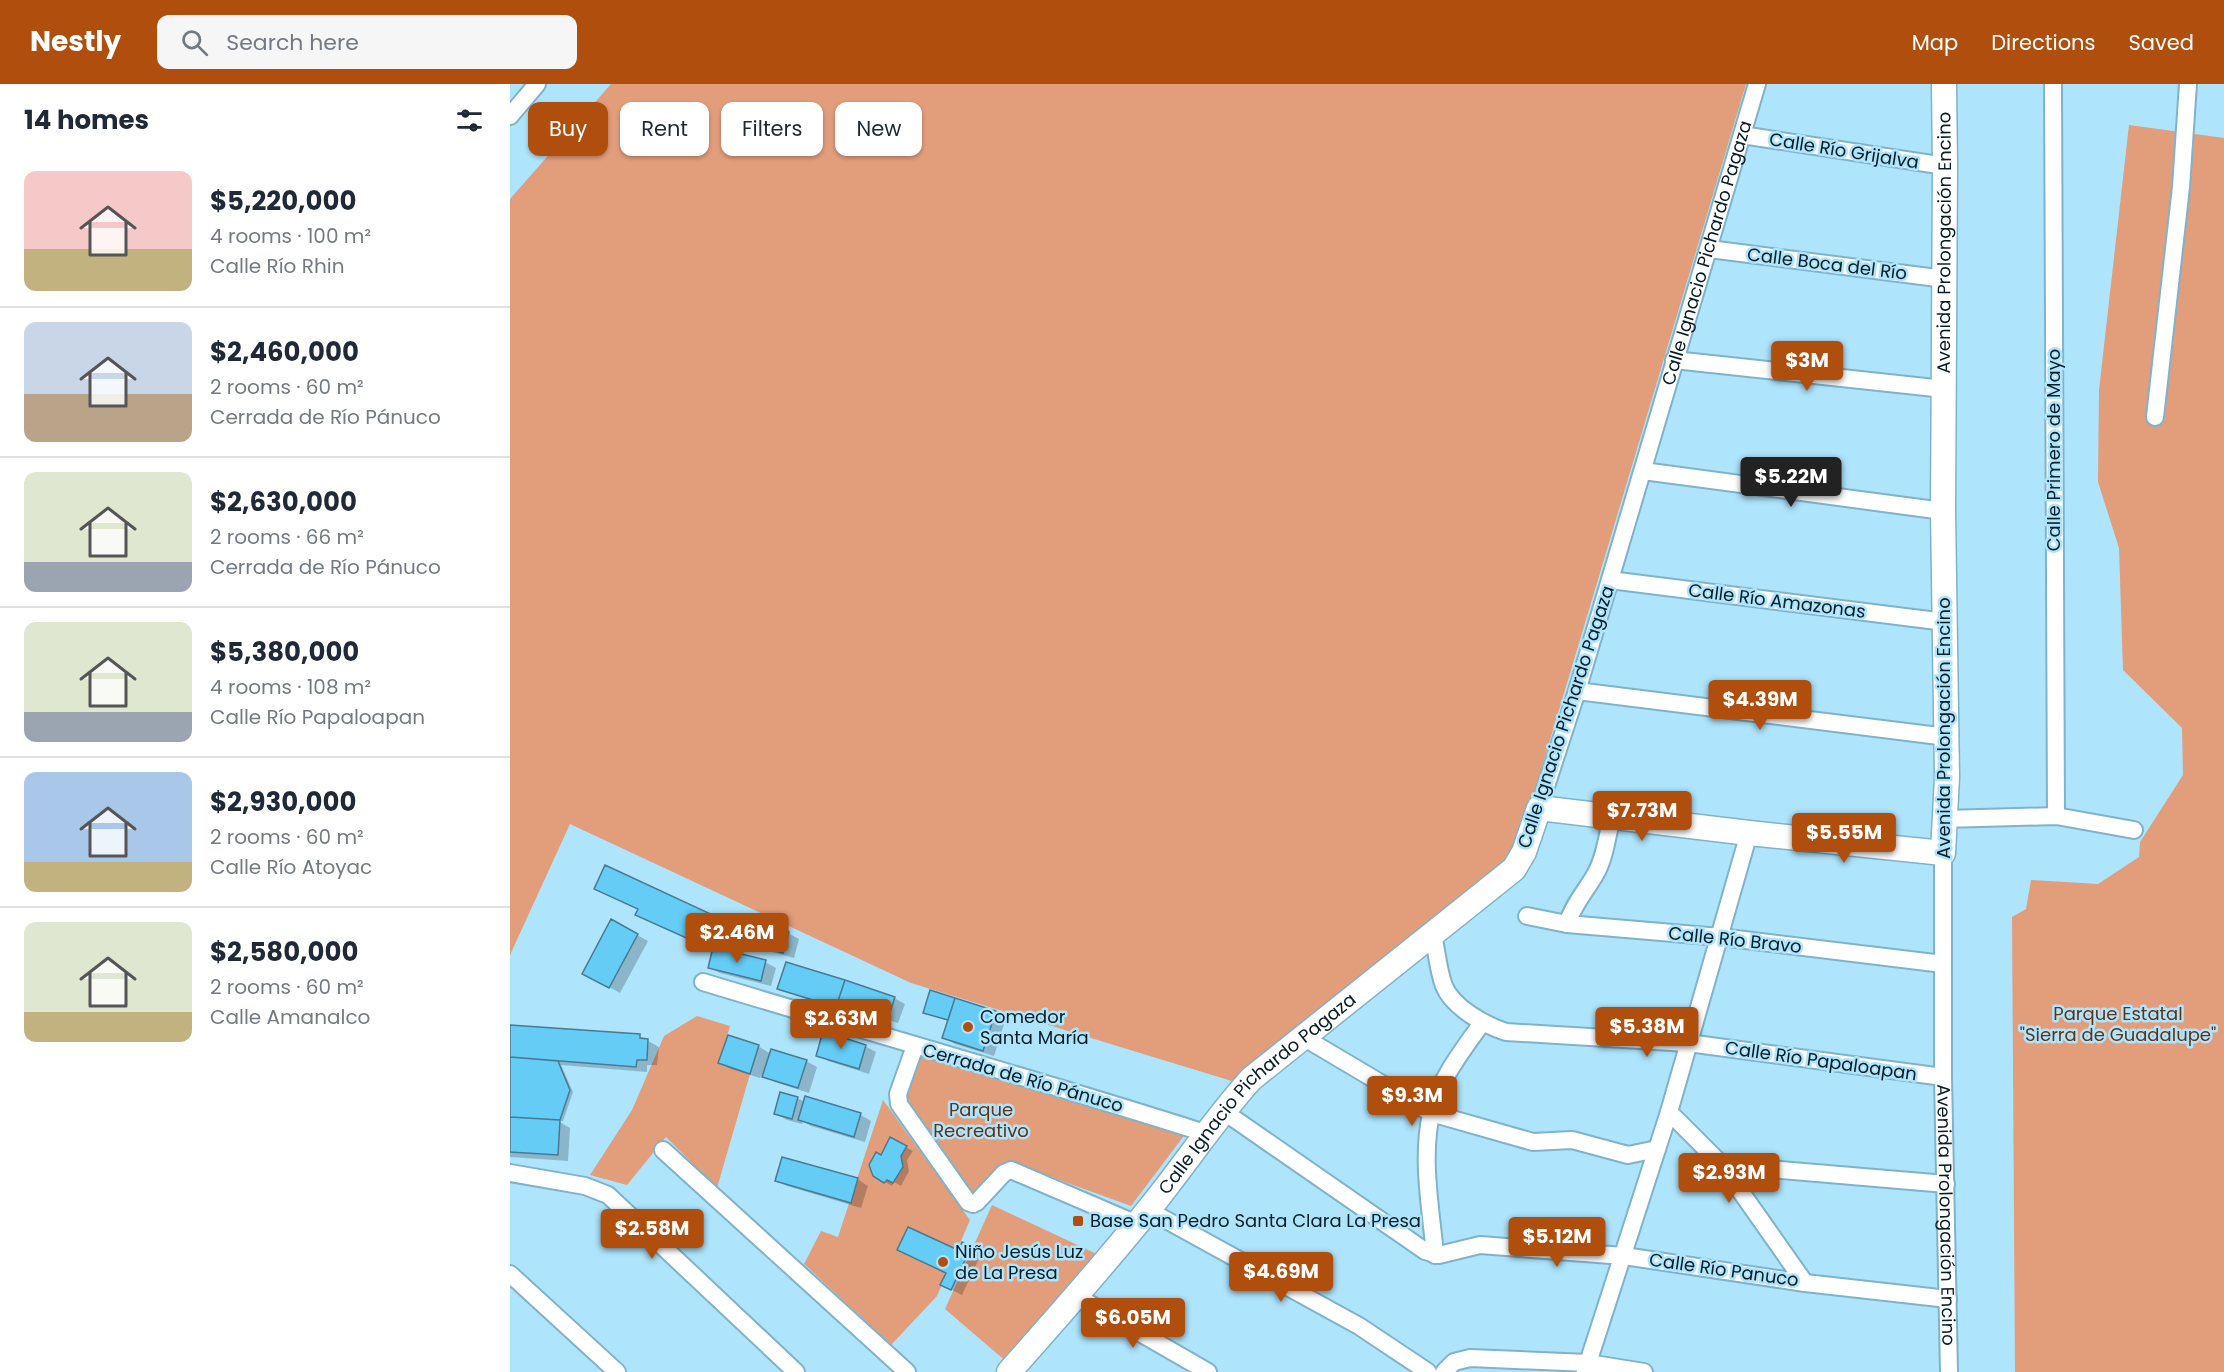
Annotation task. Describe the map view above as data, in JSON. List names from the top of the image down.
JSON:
{
  "streets": {
    "street": [
      "Calle Río Grijalva",
      "Avenida Prolongación Encino",
      "Calle Ignacio Pichardo Pagaza",
      "Calle Boca del Río",
      "Calle Primero de Mayo",
      "Calle Río Amazonas",
      "Calle Río Bravo",
      "Calle Río Papaloapan",
      "Cerrada de Río Pánuco",
      "Calle Río Panuco"
    ]
  },
  "crossings": [
    ["Calle Río Grijalva", "Avenida Prolongación Encino"],
    ["Calle Río Grijalva", "Calle Ignacio Pichardo Pagaza"],
    ["Avenida Prolongación Encino", "Calle Boca del Río"],
    ["Avenida Prolongación Encino", "Calle Río Amazonas"],
    ["Avenida Prolongación Encino", "Calle Río Bravo"],
    ["Avenida Prolongación Encino", "Calle Río Papaloapan"],
    ["Avenida Prolongación Encino", "Calle Río Panuco"],
    ["Calle Ignacio Pichardo Pagaza", "Calle Boca del Río"],
    ["Calle Ignacio Pichardo Pagaza", "Calle Río Amazonas"],
    ["Calle Ignacio Pichardo Pagaza", "Calle Río Papaloapan"],
    ["Calle Ignacio Pichardo Pagaza", "Cerrada de Río Pánuco"]
  ],
  "parks": ["Parque Estatal \"Sierra de Guadalupe\"", "Parque Recreativo"],
  "places": {
    "other": ["Comedor Santa María", "Niño Jesús Luz de La Presa"],
    "transit": ["Base San Pedro Santa Clara La Presa"]
  },
  "page": {
    "header": "Nestly",
    "search": "Search here",
    "nav": ["Map", "Directions", "Saved"],
    "heading": "14 homes",
    "chip": [
      "Buy",
      "Rent",
      "Filters",
      "New"
    ],
    "list": [
      {
        "name": "$5,220,000",
        "note": "4 rooms · 100 m² · Calle Río Rhin"
      },
      {
        "name": "$2,460,000",
        "note": "2 rooms · 60 m² · Cerrada de Río Pánuco"
      },
      {
        "name": "$2,630,000",
        "note": "2 rooms · 66 m² · Cerrada de Río Pánuco"
      },
      {
        "name": "$5,380,000",
        "note": "4 rooms · 108 m² · Calle Río Papaloapan"
      },
      {
        "name": "$2,930,000",
        "note": "2 rooms · 60 m² · Calle Río Atoyac"
      },
      {
        "name": "$2,580,000",
        "note": "2 rooms · 60 m² · Calle Amanalco"
      }
    ],
    "price": [
      "$3M",
      "$5.22M",
      "$4.39M",
      "$7.73M",
      "$5.55M",
      "$2.46M",
      "$2.63M",
      "$5.38M",
      "$9.3M",
      "$2.93M",
      "$2.58M",
      "$5.12M",
      "$4.69M",
      "$6.05M"
    ]
  }
}
